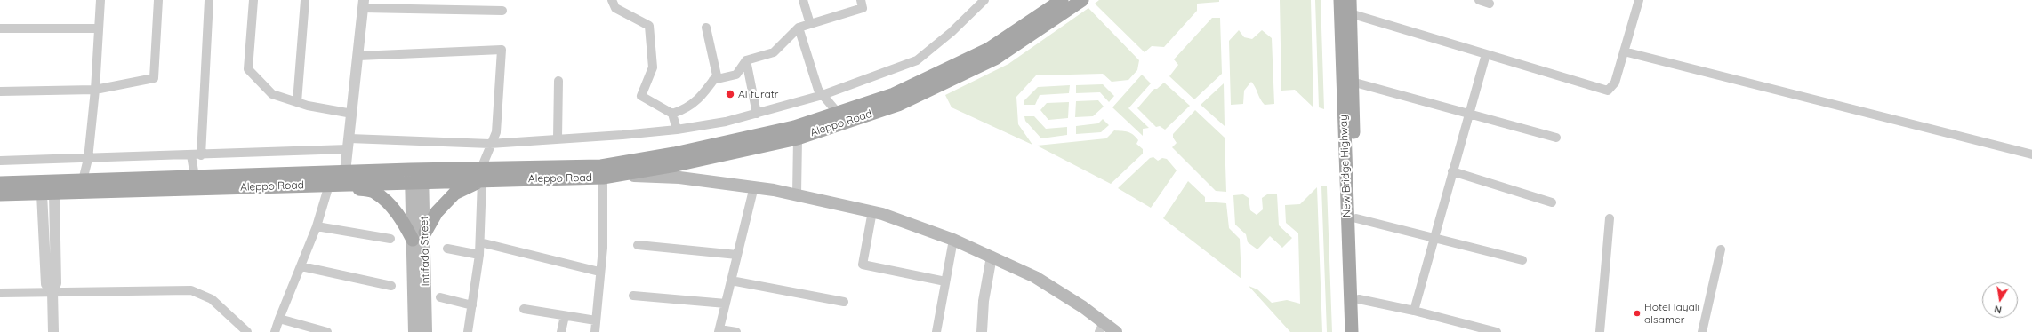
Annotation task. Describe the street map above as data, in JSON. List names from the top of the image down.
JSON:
{
  "streets": {
    "main road": ["Aleppo Road", "New Bridge Highway", "Intifada Street"]
  },
  "crossings": [
    ["Aleppo Road", "Intifada Street"]
  ],
  "places": ["Al furatr", "Hotel layali alsamer"],
  "north": "bottom"
}
